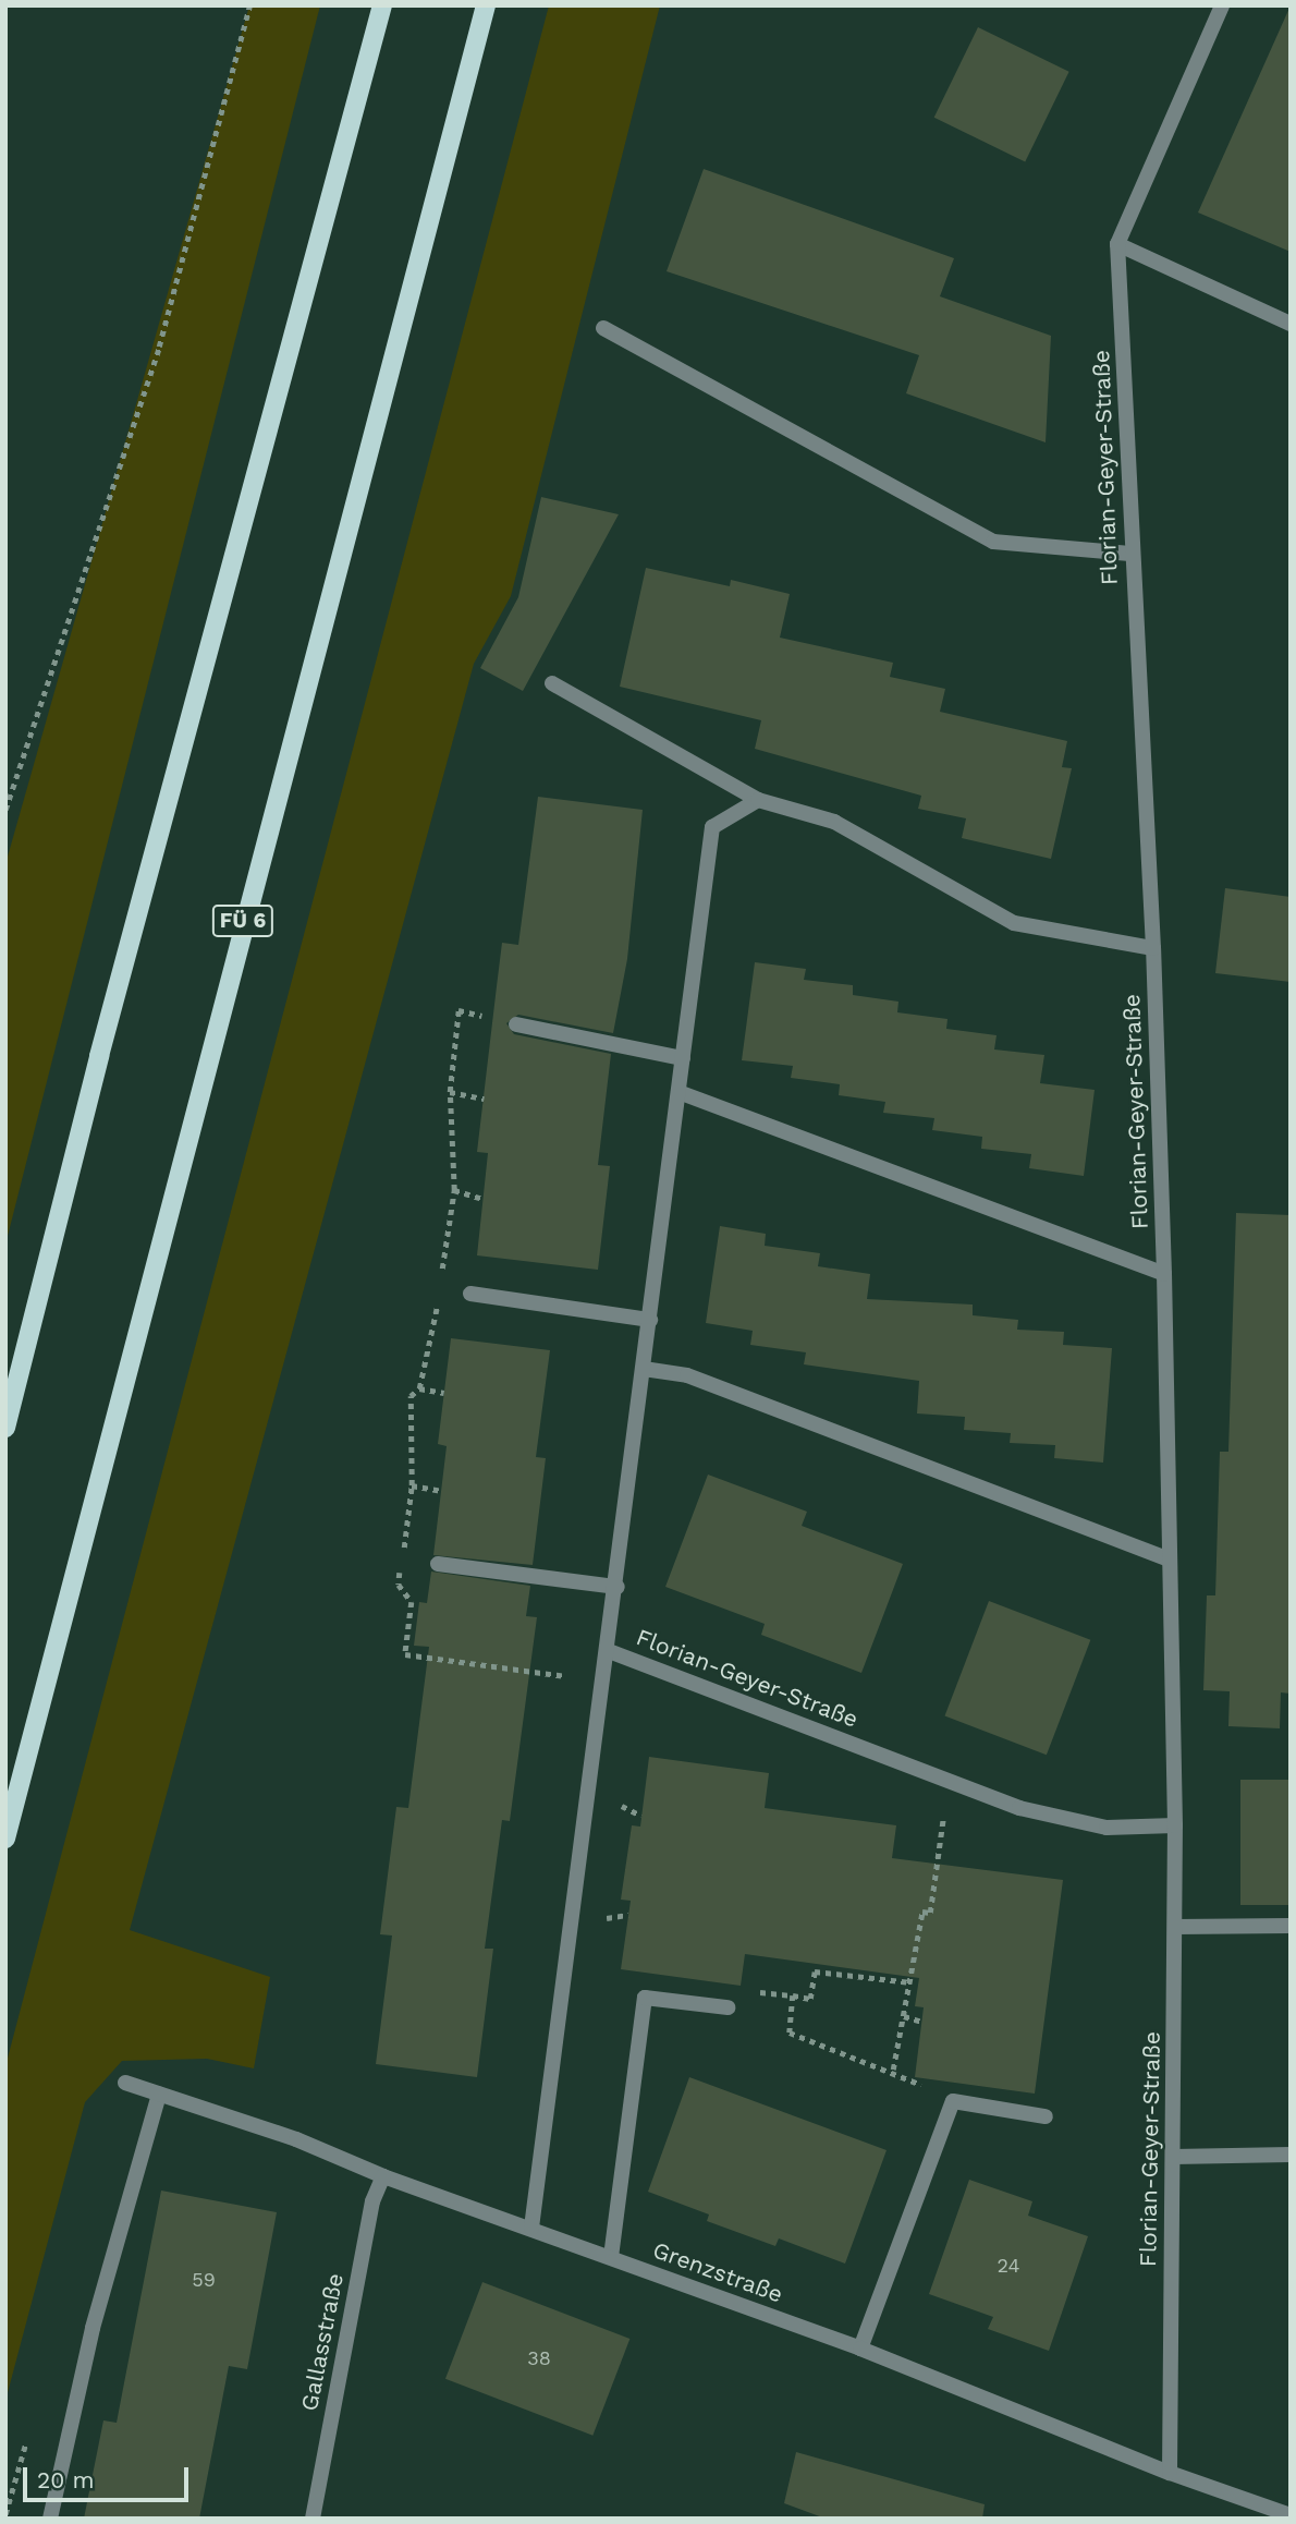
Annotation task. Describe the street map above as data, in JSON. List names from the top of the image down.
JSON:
{
  "streets": {
    "main road": ["FÜ 6"],
    "street": ["Florian-Geyer-Straße", "Grenzstraße", "Gallasstraße"]
  },
  "crossings": [
    ["Florian-Geyer-Straße", "Grenzstraße"],
    ["Grenzstraße", "Gallasstraße"]
  ],
  "house_numbers": ["24", "59", "38"],
  "scale_bar": "20 m"
}
